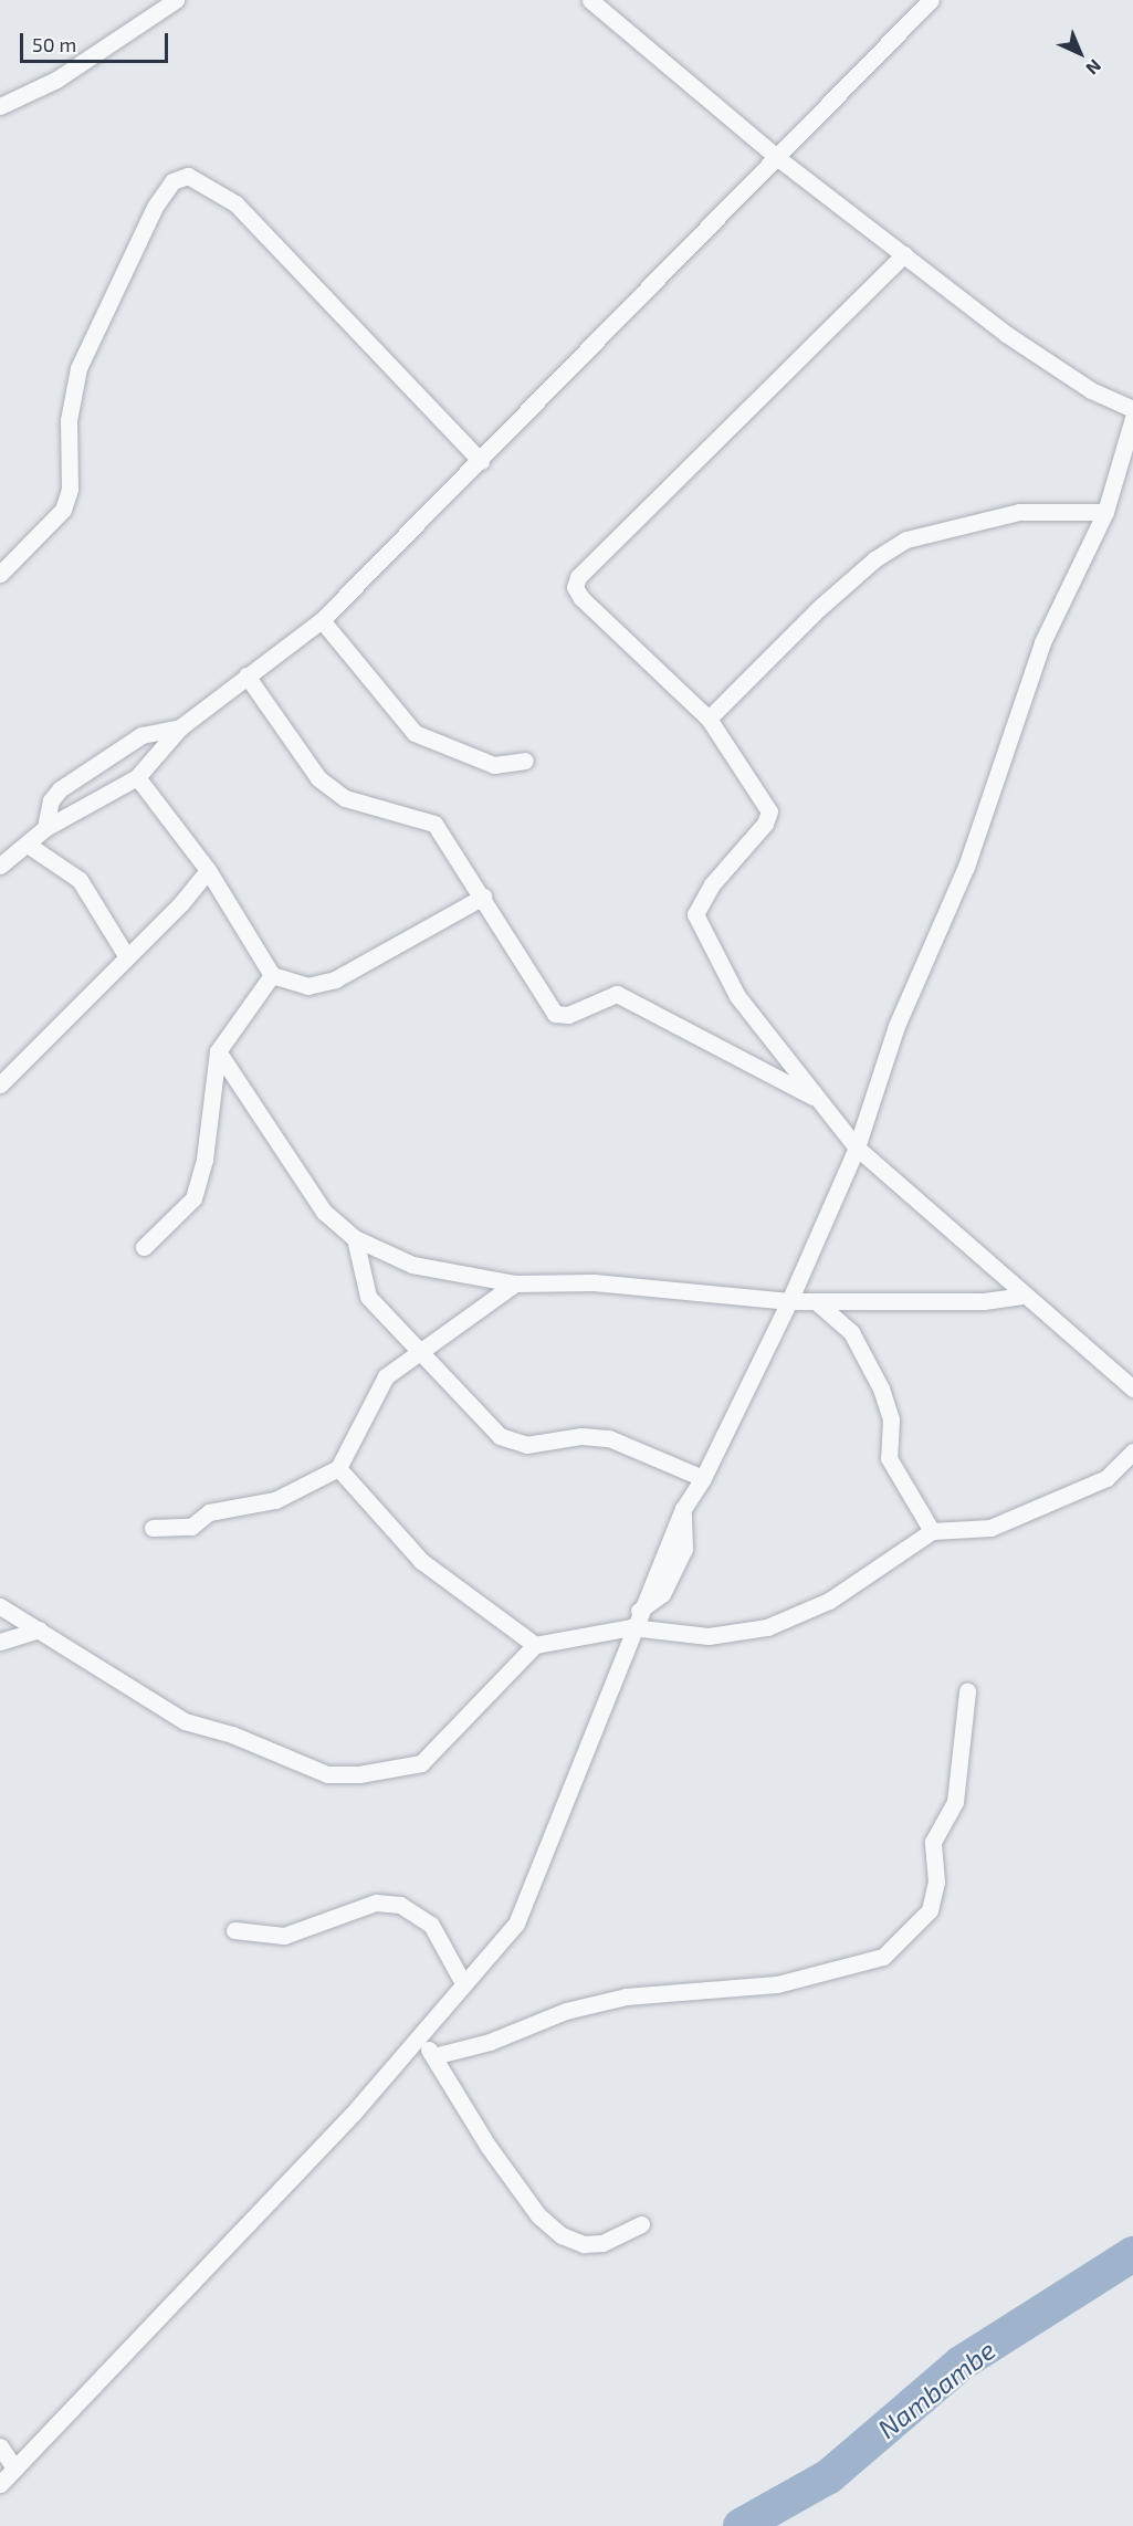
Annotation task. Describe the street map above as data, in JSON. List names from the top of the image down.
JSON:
{
  "water": ["Nambambe"],
  "scale_bar": "50 m",
  "north": "bottom right"
}
